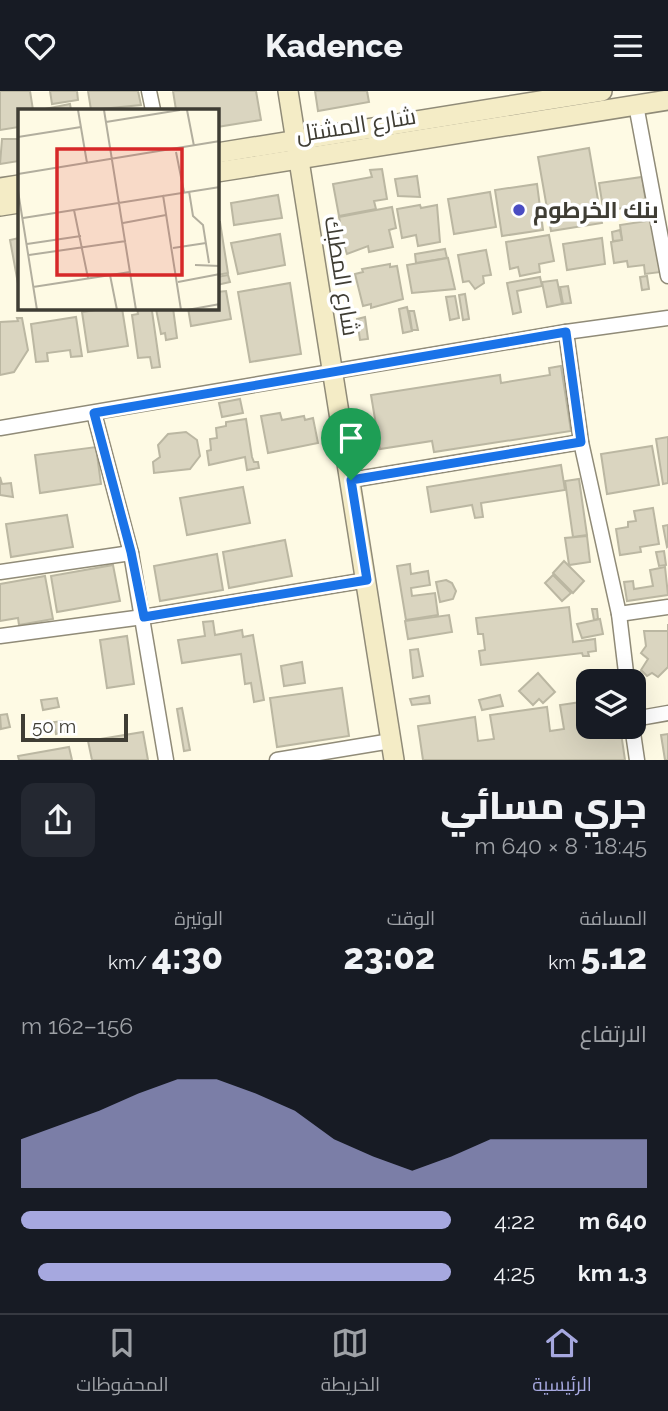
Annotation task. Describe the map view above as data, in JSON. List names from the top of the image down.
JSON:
{
  "streets": {
    "main road": ["شارع المشتل", "شارع المطبك"]
  },
  "crossings": [
    ["شارع المشتل", "شارع المطبك"]
  ],
  "places": ["بنك الخرطوم"],
  "scale_bar": "50 m",
  "page": {
    "header": "Kadence",
    "scale": "50 m",
    "heading": ["جري مسائي", "18:45 · 8 × 640 m"],
    "stats": [
      ["المسافة", "5.12 km"],
      ["الوقت", "23:02"],
      ["الوتيرة", "4:30 /km"]
    ],
    "chart": ["الارتفاع", "156–162 m"],
    "list": [
      {
        "name": "640 m",
        "note": "4:22"
      },
      {
        "name": "1.3 km",
        "note": "4:25"
      }
    ],
    "tabs": ["الرئيسية", "الخريطة", "المحفوظات"]
  }
}
